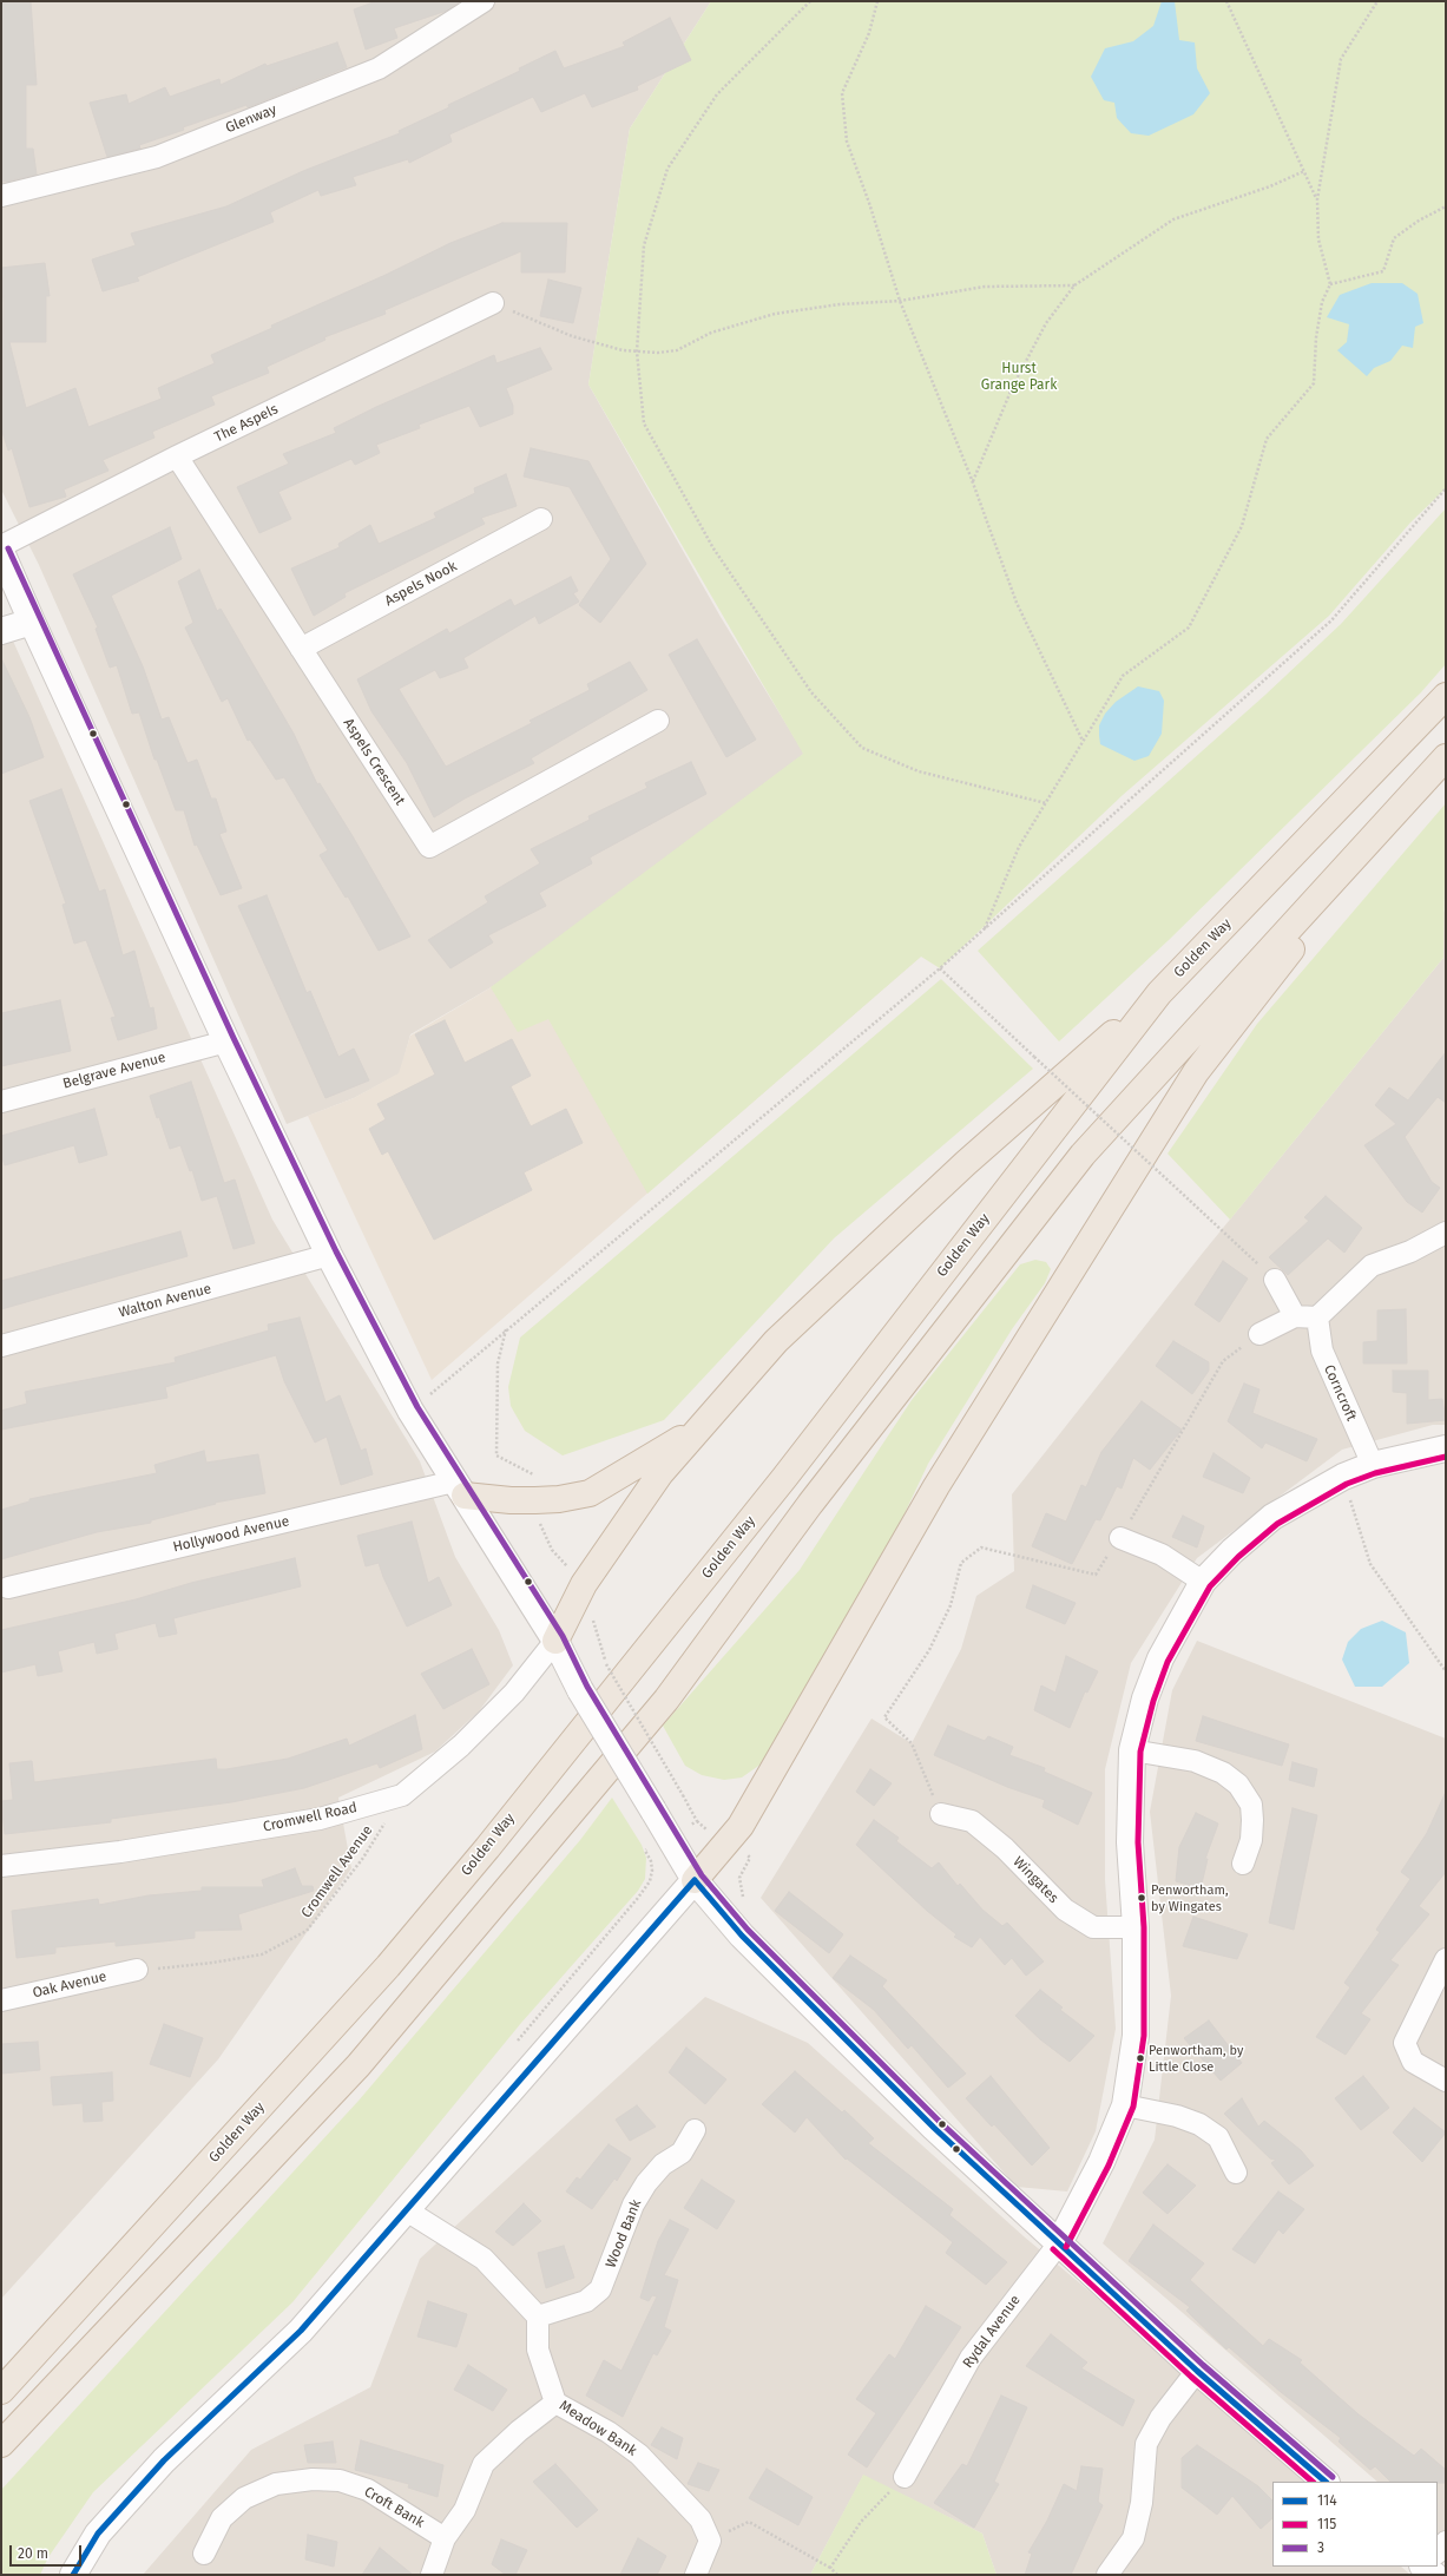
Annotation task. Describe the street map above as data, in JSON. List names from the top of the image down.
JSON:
{
  "streets": {
    "highway": ["Golden Way"],
    "street": [
      "Glenway",
      "The Aspels",
      "Aspels Nook",
      "Aspels Crescent",
      "Belgrave Avenue",
      "Walton Avenue",
      "Corncroft",
      "Hollywood Avenue",
      "Cromwell Road",
      "Wingates",
      "Oak Avenue",
      "Wood Bank",
      "Rydal Avenue",
      "Meadow Bank",
      "Croft Bank"
    ],
    "path": ["Cromwell Avenue"]
  },
  "crossings": [
    ["The Aspels", "Aspels Crescent"],
    ["Aspels Nook", "Aspels Crescent"],
    ["Cromwell Road", "Cromwell Avenue"],
    ["Cromwell Avenue", "Oak Avenue"],
    ["Wood Bank", "Meadow Bank"]
  ],
  "parks": ["Hurst Grange Park"],
  "places": ["Penwortham, by Wingates", "Penwortham, by Little Close"],
  "lines": ["transit line 3", "transit line 115", "transit line 114"],
  "legend": ["114", "115", "3"],
  "scale_bar": "20 m"
}
